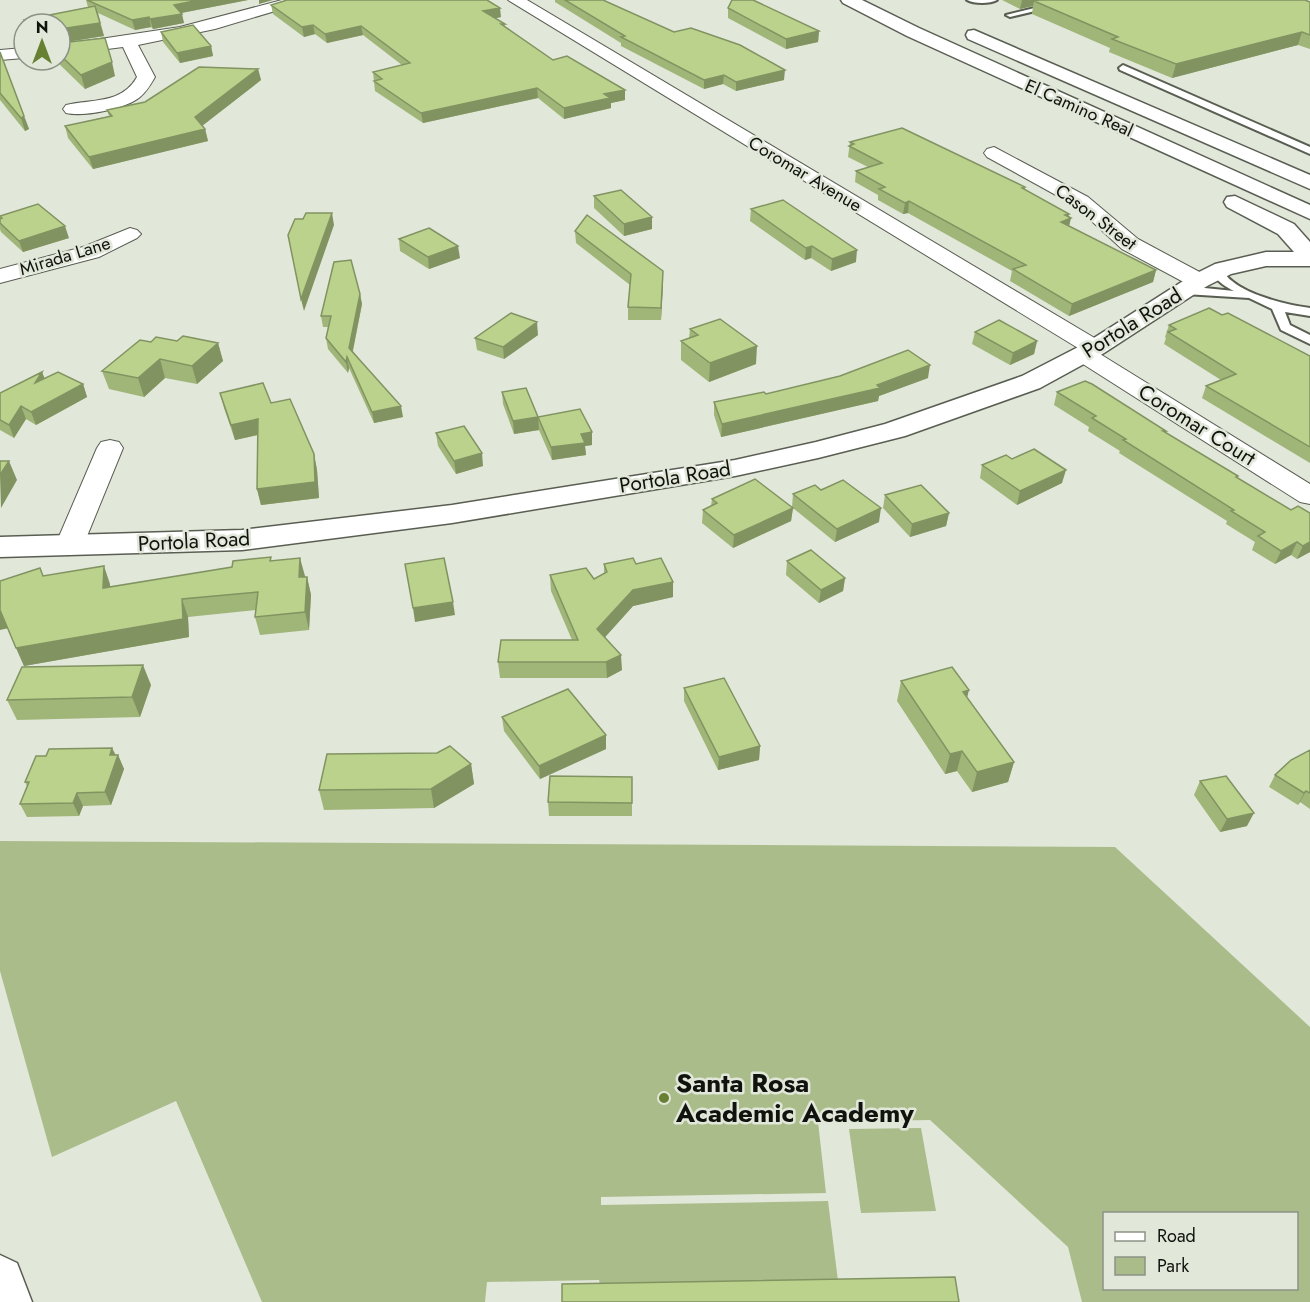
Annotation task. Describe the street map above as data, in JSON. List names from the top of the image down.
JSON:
{
  "streets": {
    "main road": ["El Camino Real", "Portola Road"],
    "street": [
      "Coromar Avenue",
      "Cason Street",
      "Mirada Lane",
      "Coromar Court"
    ]
  },
  "crossings": [
    ["Coromar Avenue", "Portola Road"],
    ["Coromar Avenue", "Coromar Court"],
    ["Cason Street", "Portola Road"],
    ["Portola Road", "Coromar Court"]
  ],
  "places": ["Santa Rosa Academic Academy"],
  "legend": ["Road", "Park"],
  "north": "top"
}
